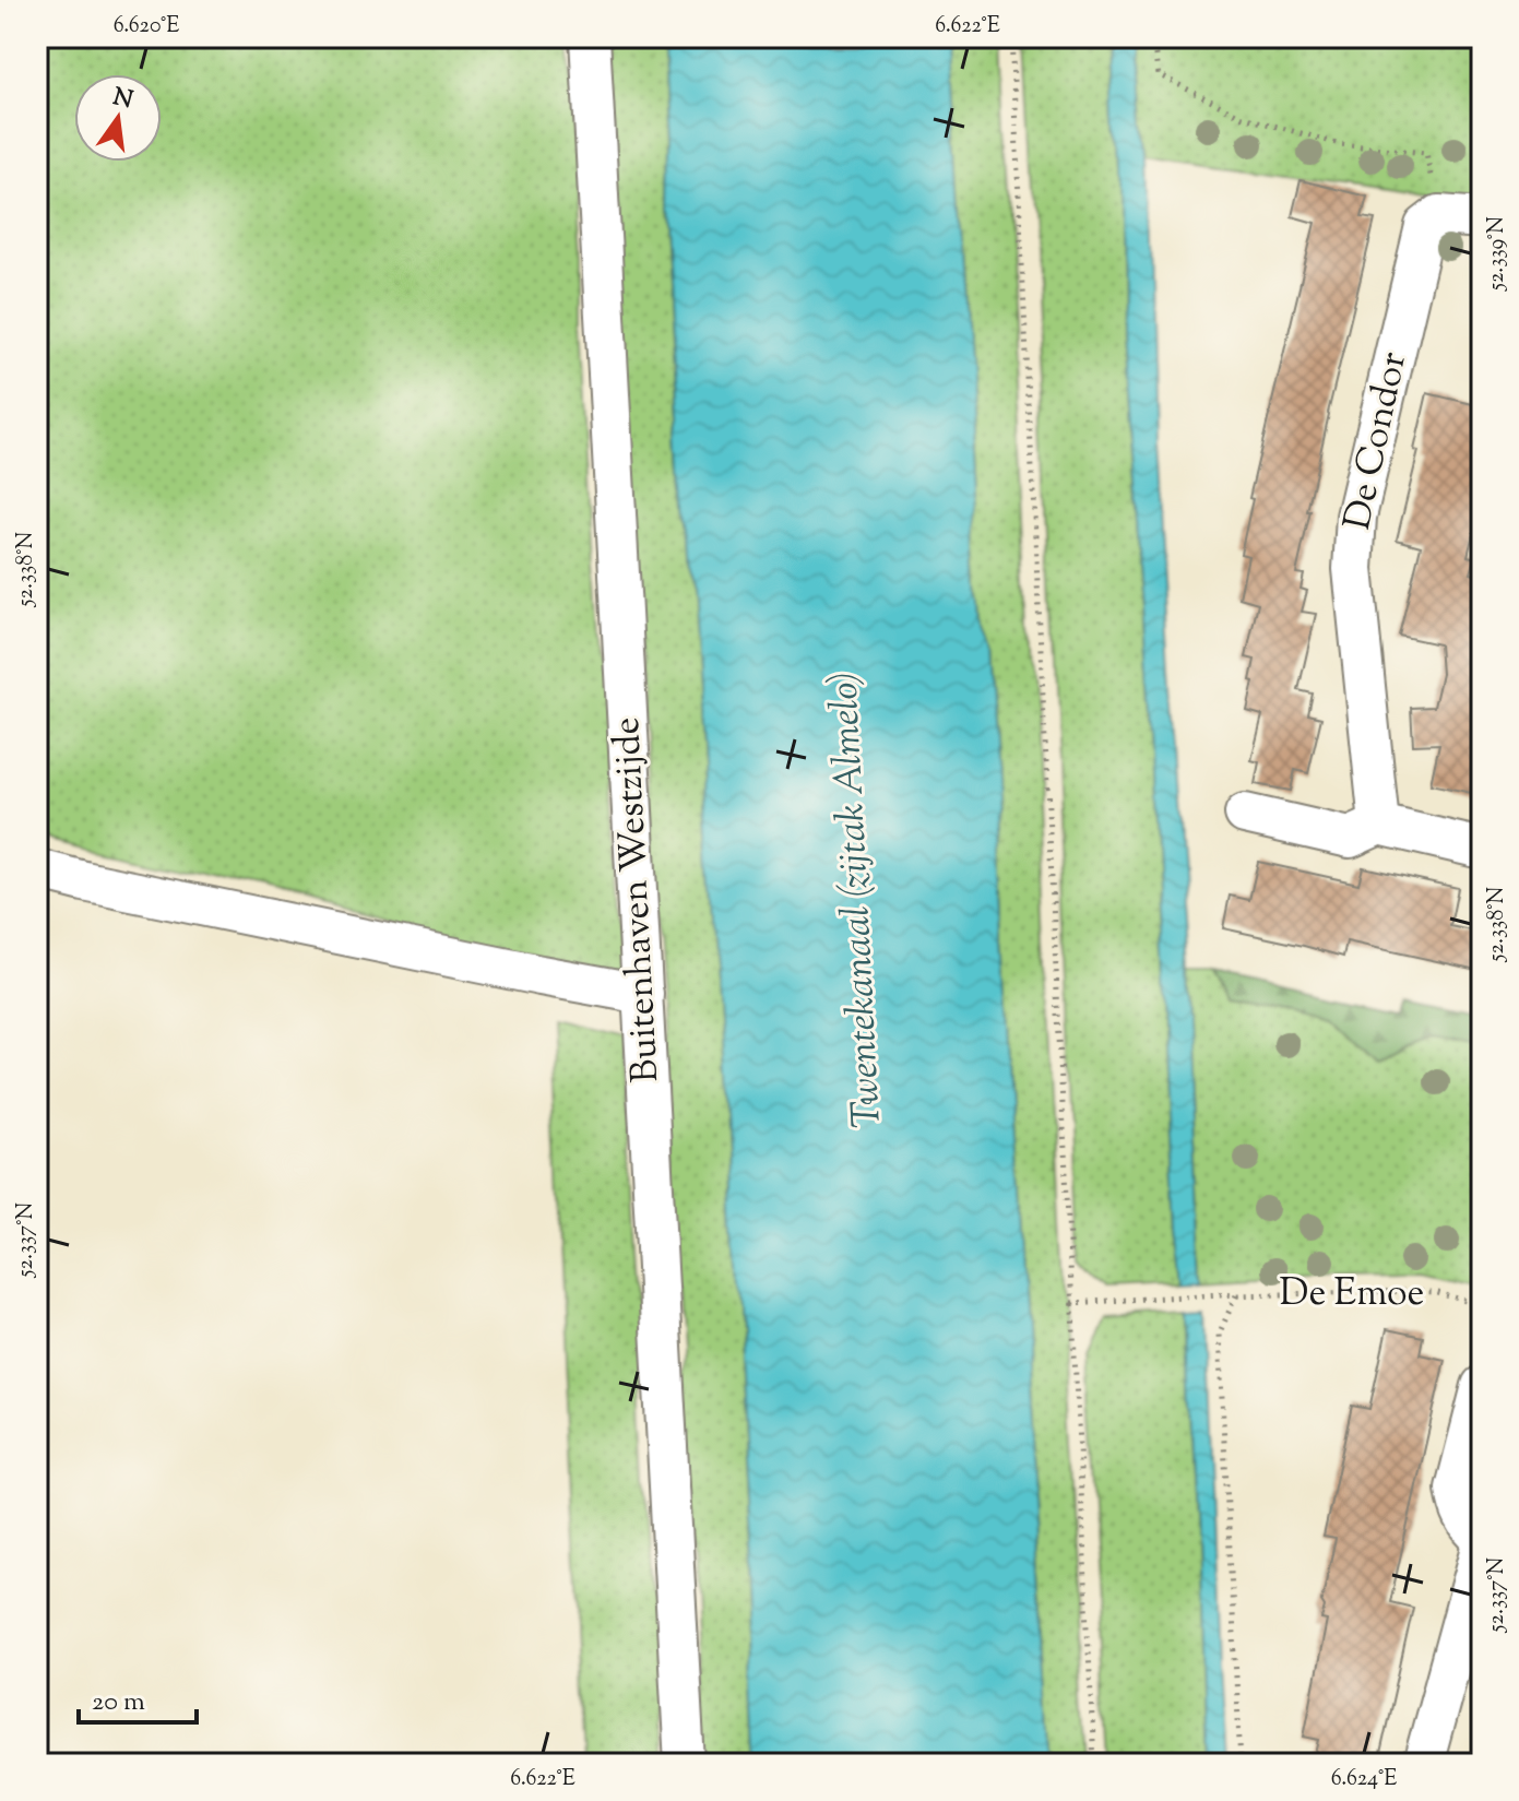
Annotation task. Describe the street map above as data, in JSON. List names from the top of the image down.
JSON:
{
  "streets": {
    "street": ["De Condor", "Buitenhaven Westzijde"],
    "path": ["De Emoe"]
  },
  "water": ["Twentekanaal (zijtak Almelo)"],
  "scale_bar": "20 m",
  "north": "top",
  "coordinates": [
    "6.620°E",
    "6.622°E",
    "52.339°N",
    "52.338°N",
    "52.337°N",
    "6.624°E"
  ]
}
